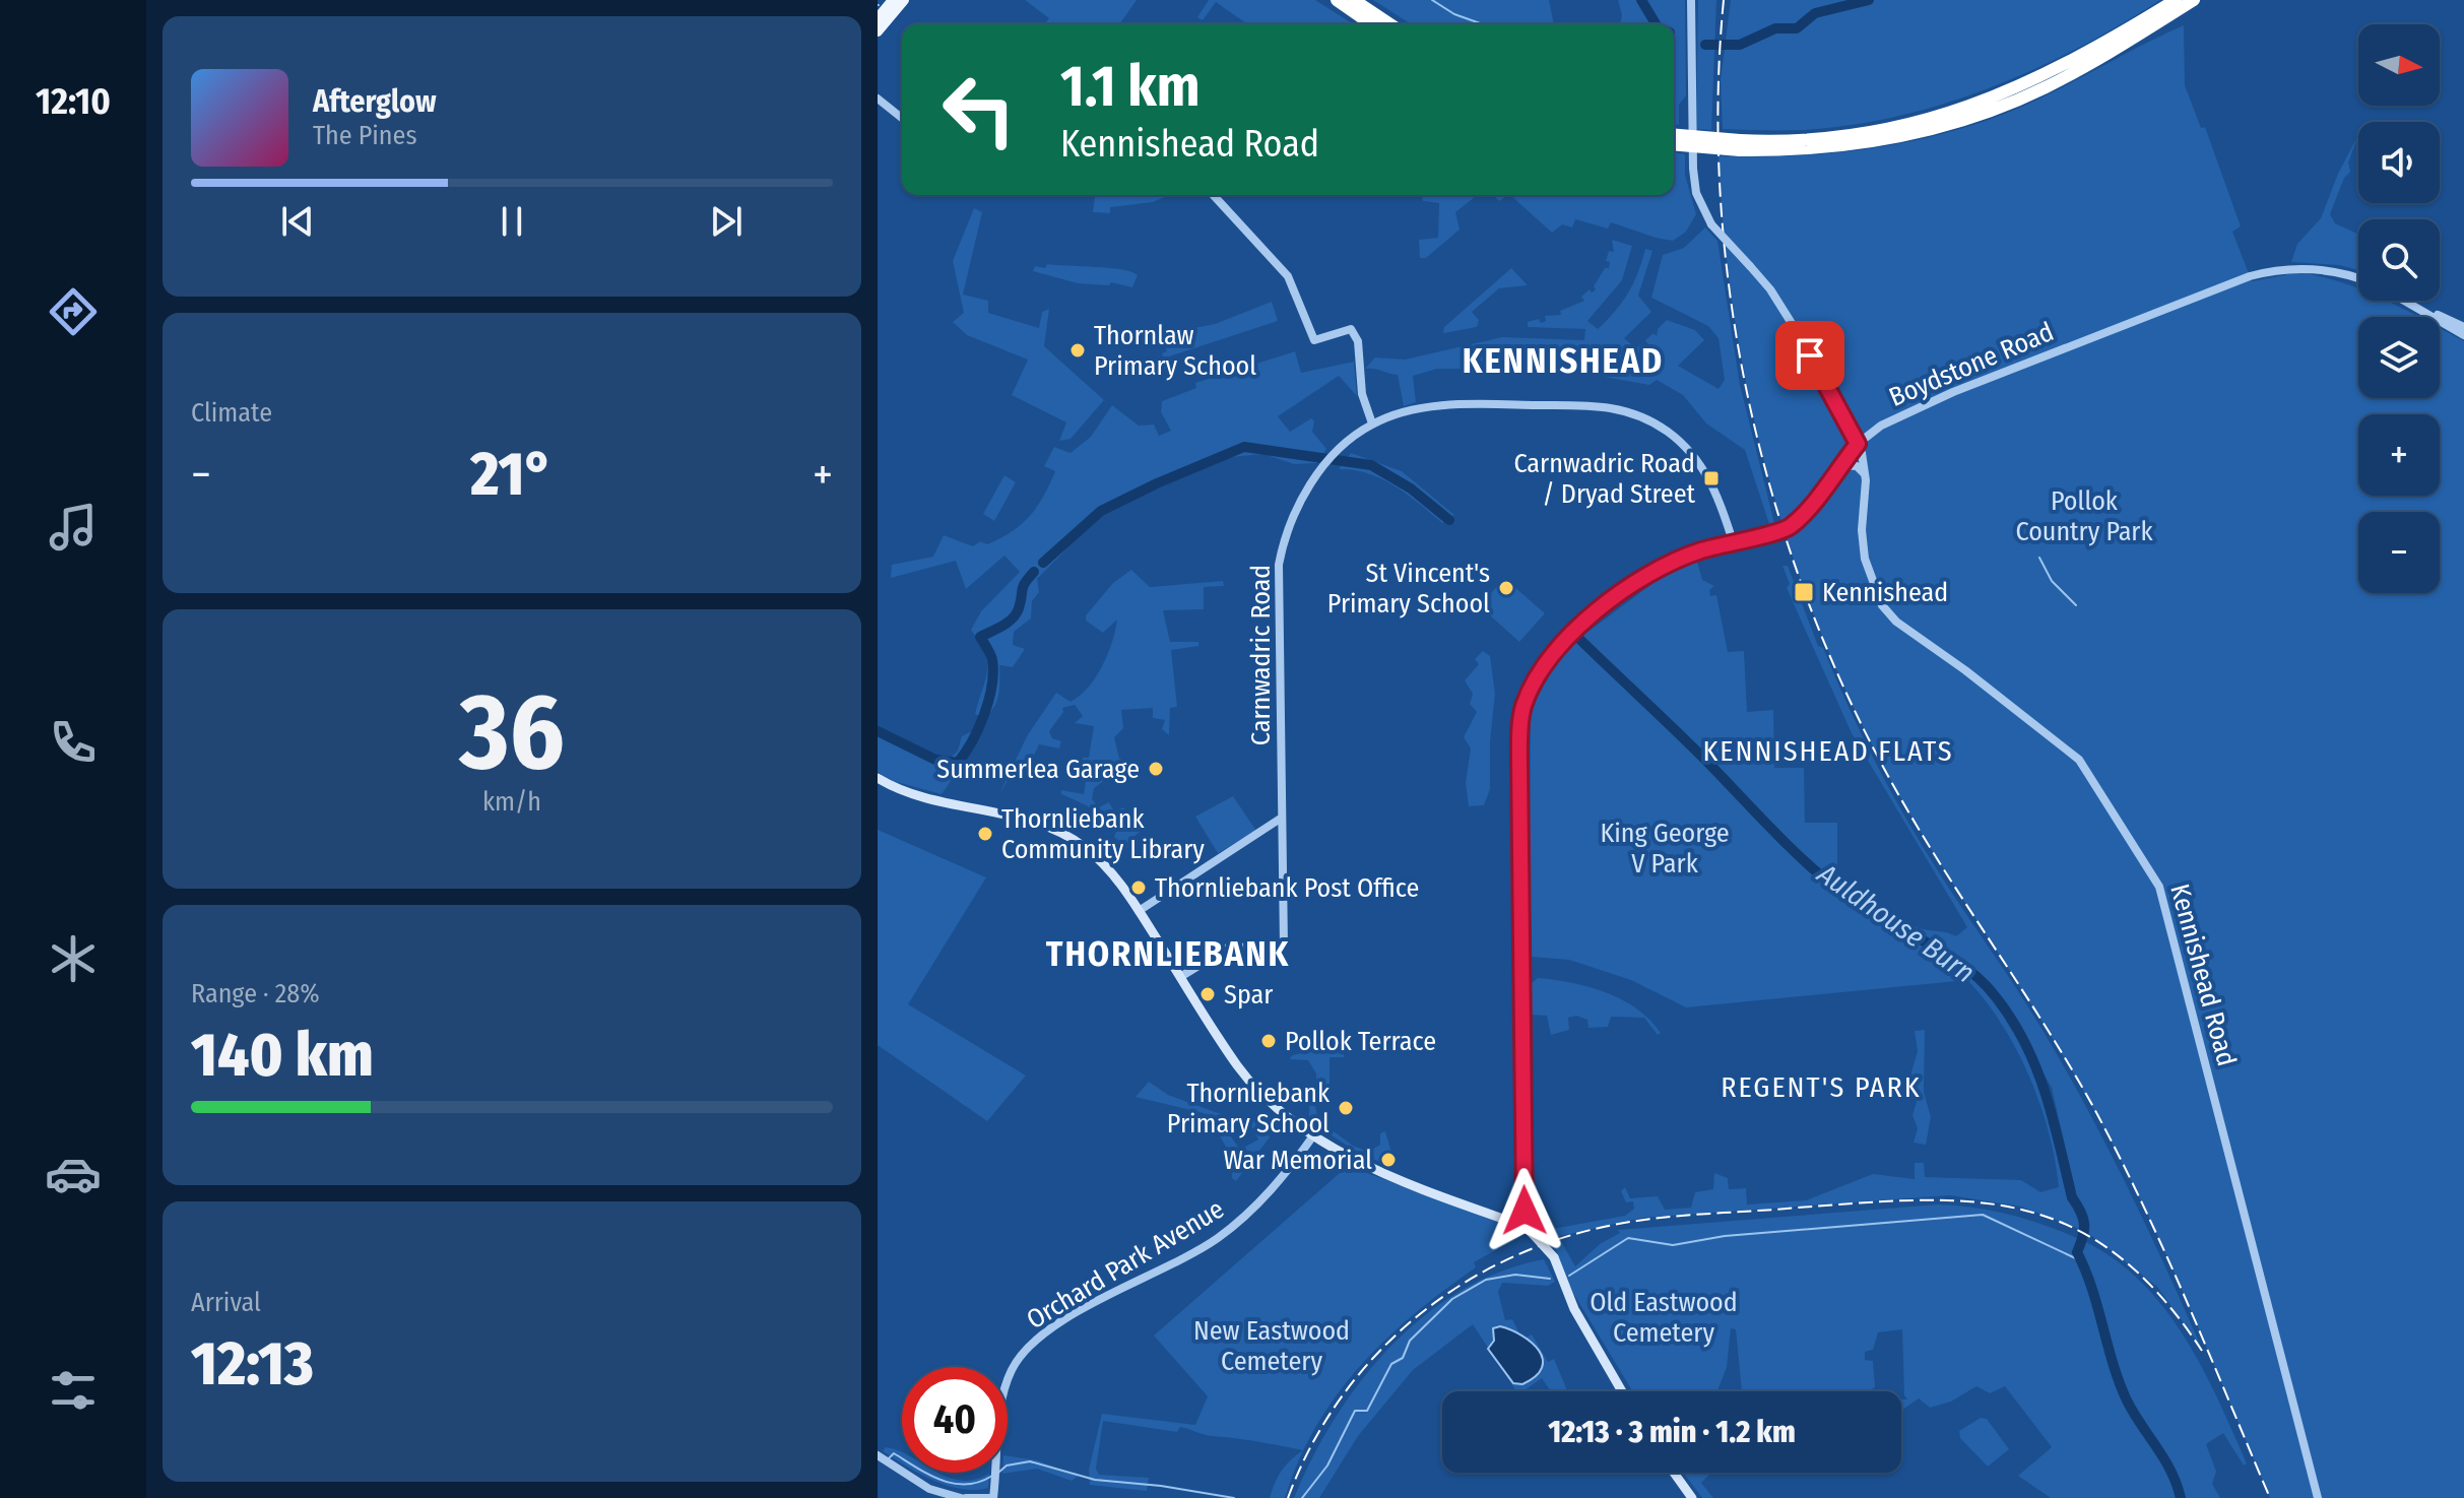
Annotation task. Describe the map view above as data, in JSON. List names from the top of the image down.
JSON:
{
  "streets": {
    "street": [
      "Boydstone Road",
      "Carnwadric Road",
      "Kennishead Road",
      "Orchard Park Avenue"
    ]
  },
  "crossings": [
    ["Boydstone Road", "Carnwadric Road"],
    ["Boydstone Road", "Kennishead Road"]
  ],
  "districts": [
    "KENNISHEAD",
    "KENNISHEAD FLATS",
    "THORNLIEBANK",
    "REGENT'S PARK"
  ],
  "water": ["Auldhouse Burn"],
  "parks": [
    "Pollok Country Park",
    "King George V Park",
    "Old Eastwood Cemetery",
    "New Eastwood Cemetery"
  ],
  "places": {
    "other": [
      "Thornlaw Primary School",
      "St Vincent's Primary School",
      "Summerlea Garage",
      "Thornliebank Community Library",
      "Thornliebank Post Office",
      "Spar",
      "Pollok Terrace",
      "Thornliebank Primary School",
      "War Memorial"
    ],
    "transit": ["Carnwadric Road / Dryad Street", "Kennishead"]
  },
  "north": "right",
  "page": {
    "tabs": "12:10",
    "map_buttons": ["+", "−"],
    "turn": ["1.1 km", "Kennishead Road"],
    "song": ["Afterglow", "The Pines"],
    "tile": [
      "Climate",
      ["36", "km/h"],
      ["Range · 28%", "140 km"],
      ["Arrival", "12:13"]
    ],
    "heat": ["−", "21°", "+"],
    "limit": "40",
    "trip": "12:13 · 3 min · 1.2 km"
  }
}
